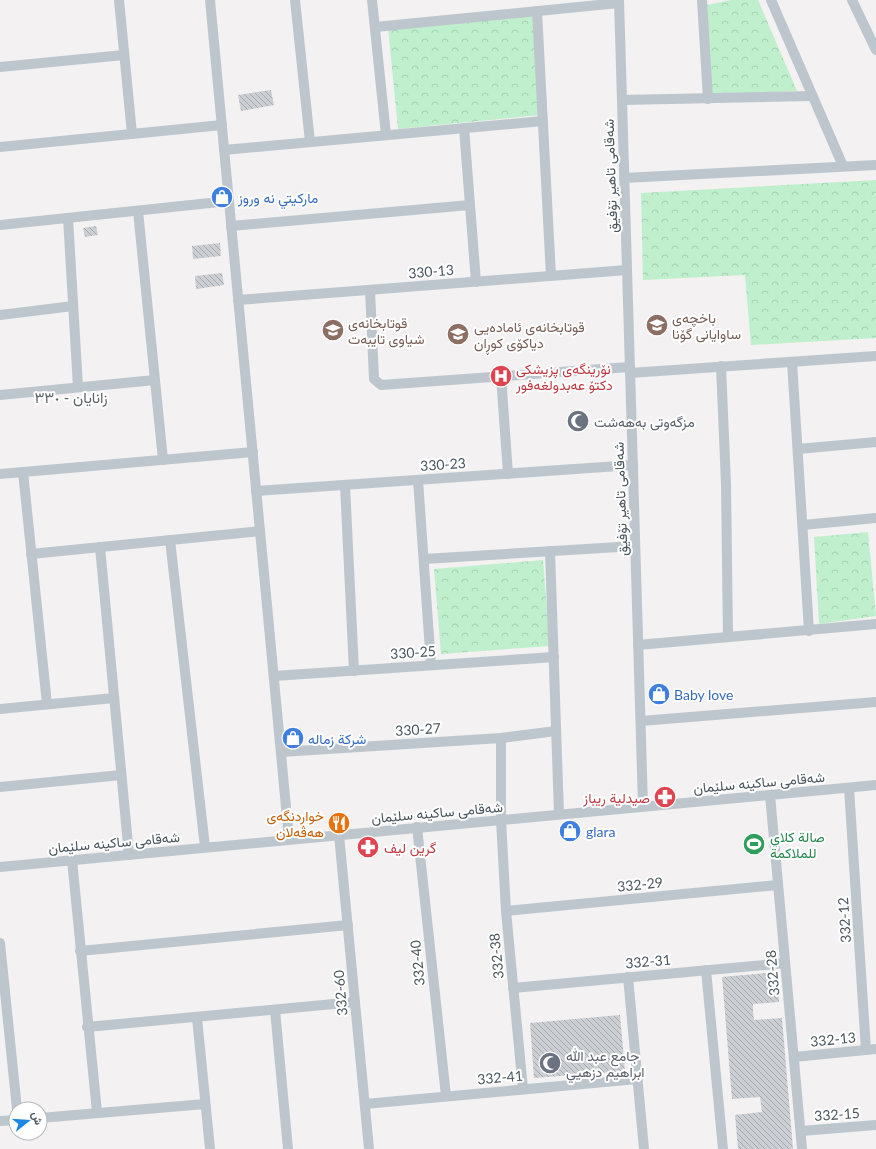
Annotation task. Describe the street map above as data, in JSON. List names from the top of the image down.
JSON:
{
  "streets": {
    "street": [
      "شەقامی تاهیر تۆفیق",
      "330-13",
      "330-23",
      "330-25",
      "330-27",
      "شەقامی ساکینە سلێمان",
      "332-29",
      "332-12",
      "332-38",
      "332-31",
      "332-40",
      "332-28",
      "332-60",
      "332-13",
      "332-41",
      "332-15"
    ]
  },
  "crossings": [
    ["شەقامی تاهیر تۆفیق", "330-13"],
    ["شەقامی تاهیر تۆفیق", "330-23"],
    ["شەقامی تاهیر تۆفیق", "شەقامی ساکینە سلێمان"],
    ["330-27", "332-38"],
    ["شەقامی ساکینە سلێمان", "332-12"],
    ["شەقامی ساکینە سلێمان", "332-38"],
    ["شەقامی ساکینە سلێمان", "332-40"],
    ["شەقامی ساکینە سلێمان", "332-28"],
    ["شەقامی ساکینە سلێمان", "332-60"],
    ["332-29", "332-38"],
    ["332-29", "332-28"],
    ["332-12", "332-13"],
    ["332-38", "332-31"],
    ["332-38", "332-41"],
    ["332-31", "332-28"],
    ["332-40", "332-41"],
    ["332-28", "332-13"],
    ["332-28", "332-15"],
    ["332-60", "332-41"]
  ],
  "districts": ["زانایان - ٣٣٠"],
  "places": {
    "shop": [
      "ماركيتي نه وروز",
      "Baby love",
      "شركة زماله",
      "glara"
    ],
    "school or university": ["باخچەی ساوایانی گۆنا", "قوتابخانەی شیاوی تایبەت", "قوتابخانەی ئامادەیی دیاکۆی کوڕان"],
    "hospital": ["نۆرینگەی پزیشکی دکتۆ عەبدولغەفور"],
    "mosque": ["مزگەوتی بەهەشت", "جامع عبد الله ابراهيم دزهيي"],
    "pharmacy": ["صيدلية ريباز", "گرین لیف"],
    "restaurant": ["خواردنگەی هەڤەلان"],
    "sports": ["صالة كلاي للملاكمة"]
  },
  "north": "right"
}
